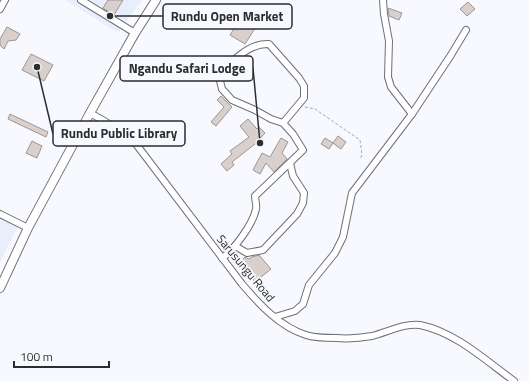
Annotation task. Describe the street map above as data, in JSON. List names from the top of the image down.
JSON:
{
  "streets": {
    "street": ["Sarusungu Road"]
  },
  "places": ["Rundu Open Market", "Rundu Public Library", "Ngandu Safari Lodge"],
  "scale_bar": "100 m"
}
